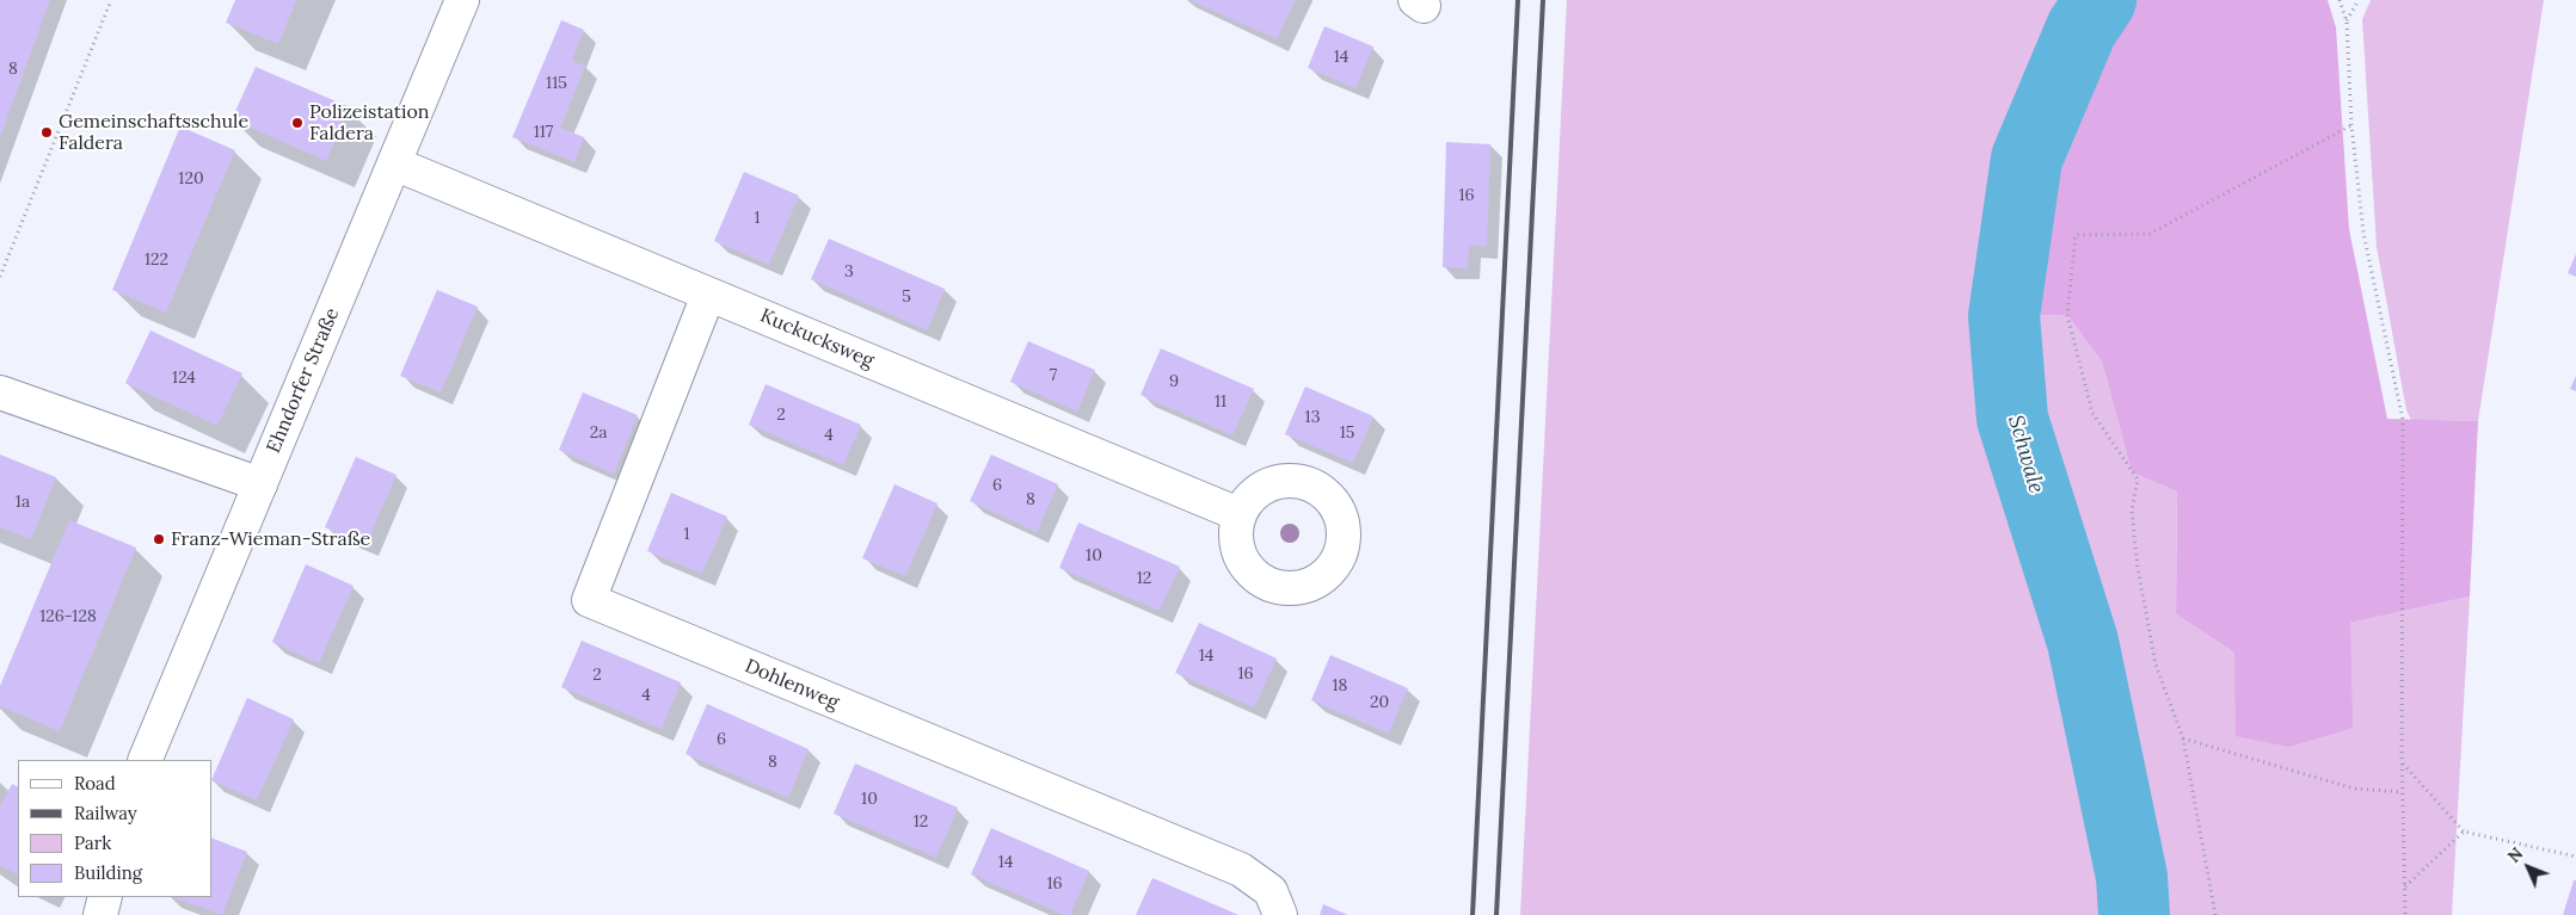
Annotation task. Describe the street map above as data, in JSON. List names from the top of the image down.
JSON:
{
  "streets": {
    "street": ["Kuckucksweg", "Ehndorfer Straße", "Dohlenweg"]
  },
  "crossings": [
    ["Kuckucksweg", "Ehndorfer Straße"],
    ["Kuckucksweg", "Dohlenweg"]
  ],
  "water": ["Schwale"],
  "places": ["Polizeistation Faldera", "Gemeinschaftsschule Faldera", "Franz-Wieman-Straße"],
  "house_numbers": [
    "14",
    "8",
    "115",
    "117",
    "120",
    "16",
    "1",
    "122",
    "3",
    "5",
    "7",
    "124",
    "9",
    "11",
    "2",
    "13",
    "2a",
    "15",
    "4",
    "6",
    "8",
    "1a",
    "1",
    "10",
    "12",
    "126-128",
    "14",
    "16",
    "2",
    "18",
    "4",
    "20",
    "6",
    "8",
    "10",
    "12",
    "14",
    "16"
  ],
  "legend": [
    "Road",
    "Railway",
    "Park",
    "Building"
  ],
  "north": "top left"
}
